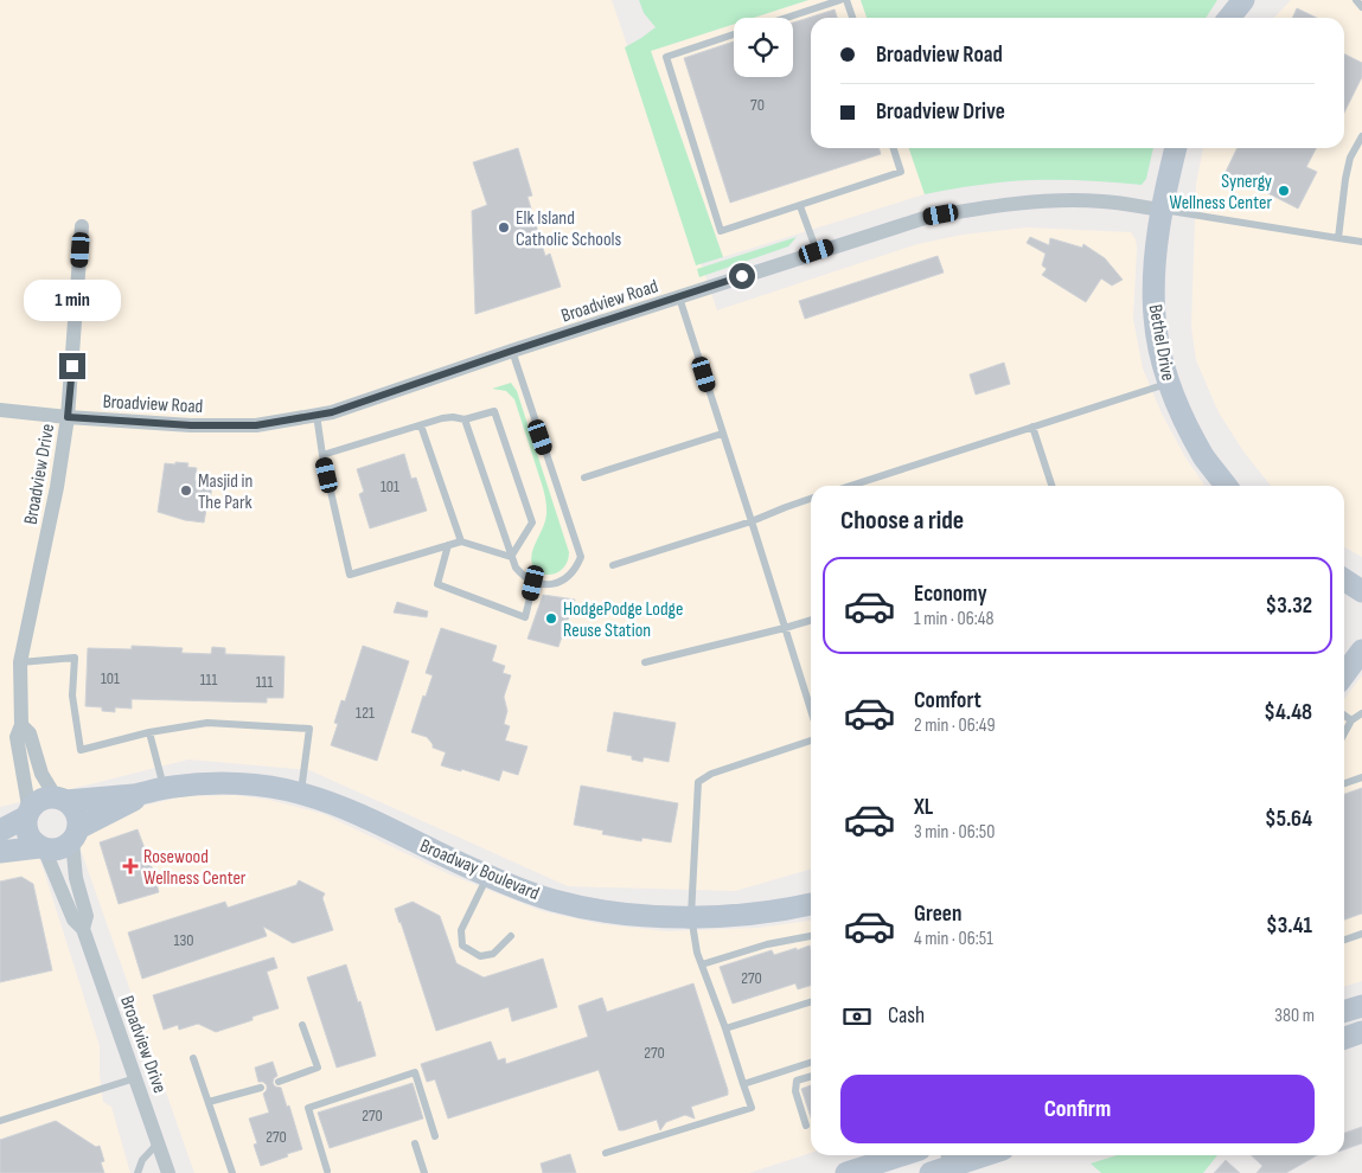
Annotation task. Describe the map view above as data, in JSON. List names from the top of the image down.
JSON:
{
  "streets": {
    "street": [
      "Broadview Road",
      "Bethel Drive",
      "Broadview Drive",
      "Broadway Boulevard"
    ]
  },
  "crossings": [
    ["Broadview Road", "Bethel Drive"],
    ["Broadview Road", "Broadview Drive"],
    ["Broadview Drive", "Broadway Boulevard"]
  ],
  "places": {
    "other": [
      "Synergy Wellness Center",
      "Elk Island Catholic Schools",
      "Masjid in The Park",
      "HodgePodge Lodge Reuse Station"
    ],
    "health": ["Rosewood Wellness Center"]
  },
  "house_numbers": [
    "70",
    "101",
    "101",
    "111",
    "111",
    "121",
    "130",
    "270",
    "270",
    "270",
    "270"
  ],
  "page": {
    "banner": ["Broadview Road", "Broadview Drive"],
    "bubble": "1 min",
    "heading": "Choose a ride",
    "list": [
      {
        "name": "Economy",
        "note": "1 min · 06:48",
        "value": "$3.32"
      },
      {
        "name": "Comfort",
        "note": "2 min · 06:49",
        "value": "$4.48"
      },
      {
        "name": "XL",
        "note": "3 min · 06:50",
        "value": "$5.64"
      },
      {
        "name": "Green",
        "note": "4 min · 06:51",
        "value": "$3.41"
      }
    ],
    "pay": ["Cash", "380 m"],
    "buttons": "Confirm"
  }
}
